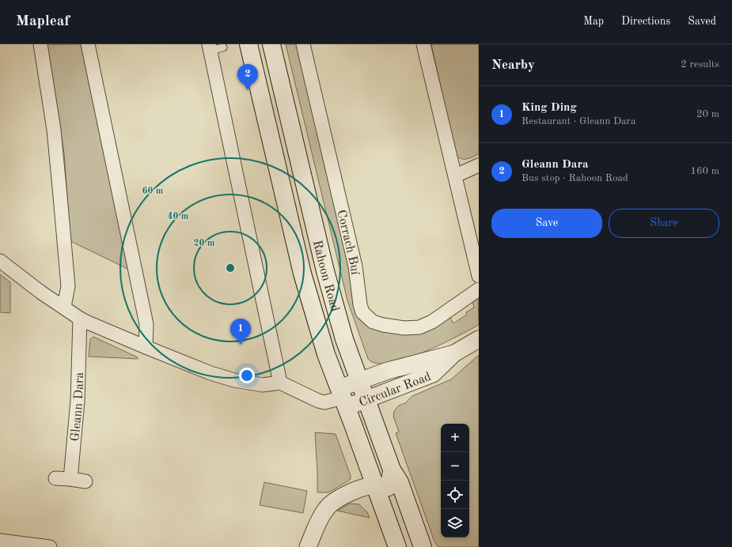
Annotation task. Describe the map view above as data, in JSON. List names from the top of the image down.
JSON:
{
  "streets": {
    "main road": ["Rahoon Road"],
    "street": ["Corrach Buí", "Circular Road", "Gleann Dara"]
  },
  "crossings": [
    ["Rahoon Road", "Circular Road"]
  ],
  "page": {
    "header": "Mapleaf",
    "nav": ["Map", "Directions", "Saved"],
    "heading": ["Nearby", "2 results"],
    "pins": ["2", "1"],
    "list": [
      {
        "mark": "1",
        "name": "King Ding",
        "note": "Restaurant · Gleann Dara",
        "value": "20 m"
      },
      {
        "mark": "2",
        "name": "Gleann Dara",
        "note": "Bus stop · Rahoon Road",
        "value": "160 m"
      }
    ],
    "buttons": ["Save", "Share"],
    "map_buttons": ["+", "−"]
  },
  "rings": ["60 m", "40 m", "20 m"]
}
